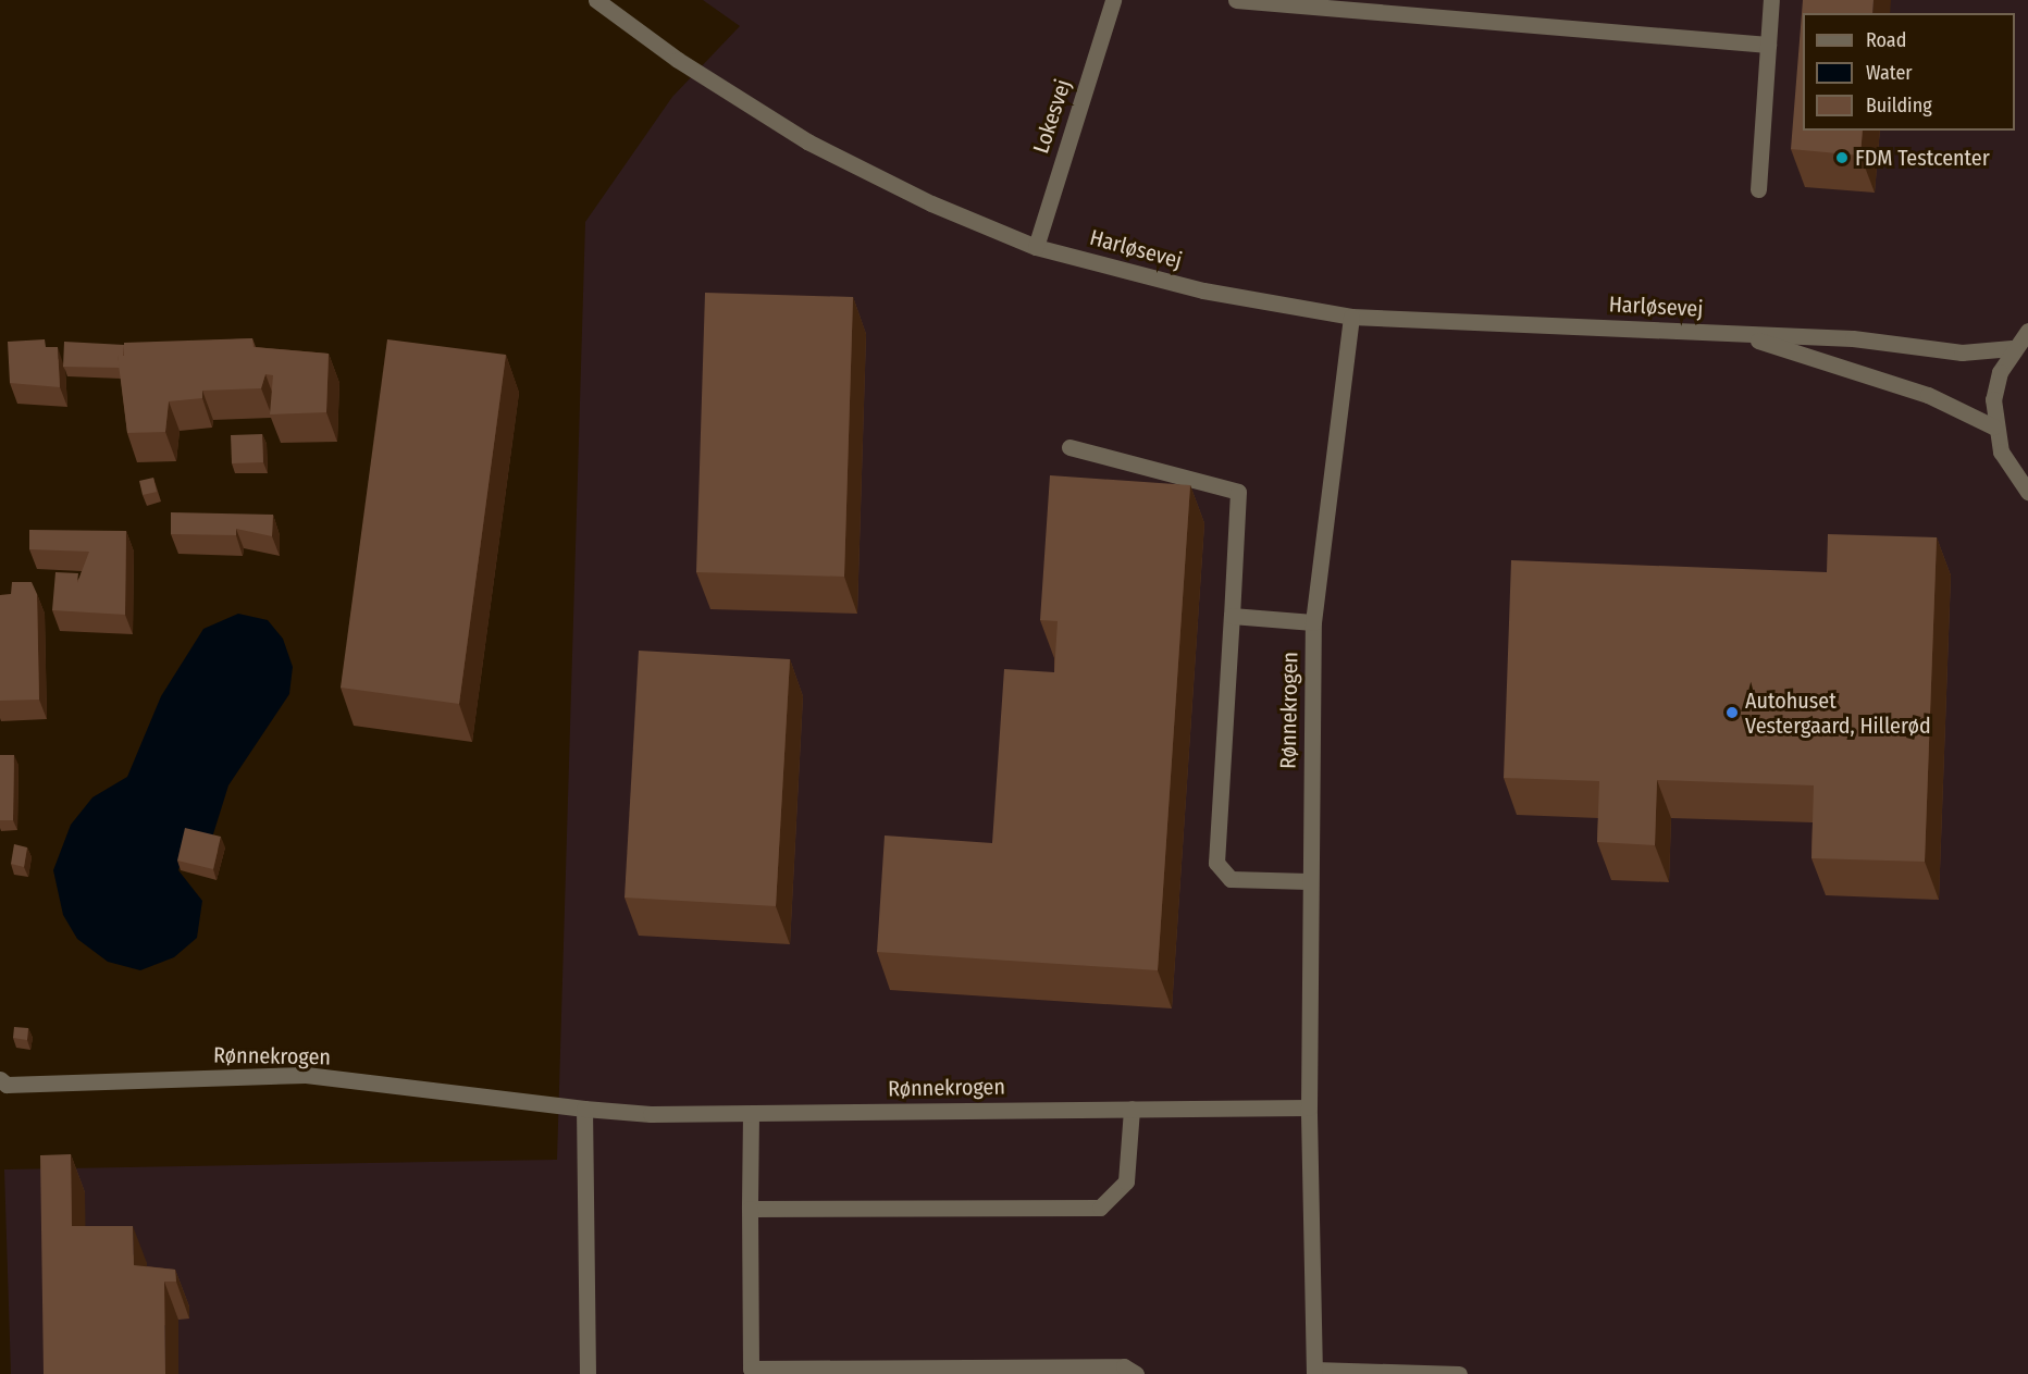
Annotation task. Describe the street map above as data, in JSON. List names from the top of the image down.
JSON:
{
  "streets": {
    "street": ["Lokesvej", "Harløsevej", "Rønnekrogen"]
  },
  "crossings": [
    ["Lokesvej", "Harløsevej"],
    ["Harløsevej", "Rønnekrogen"]
  ],
  "places": ["FDM Testcenter", "Autohuset Vestergaard, Hillerød"],
  "legend": ["Road", "Water", "Building"]
}
